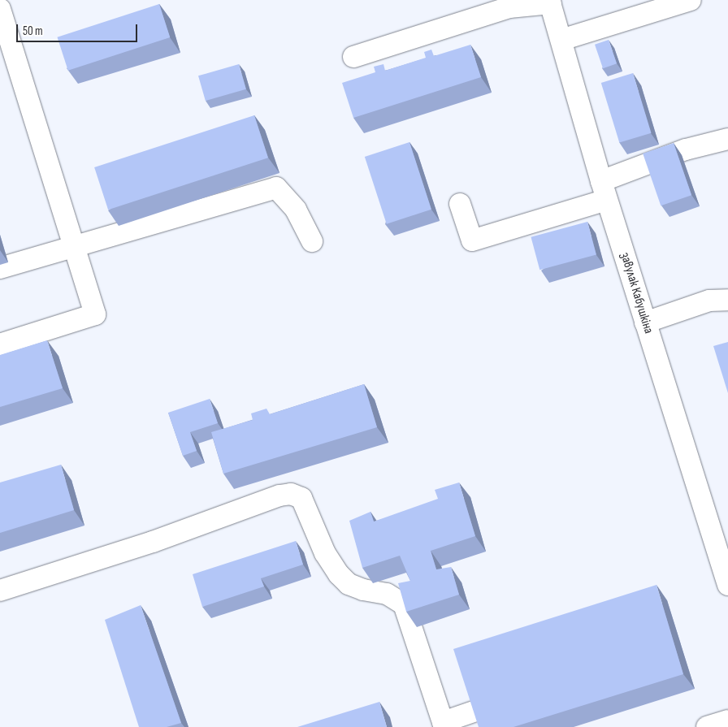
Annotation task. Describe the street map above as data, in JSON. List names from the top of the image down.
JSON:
{
  "streets": {
    "street": ["завулак Кабушкіна"]
  },
  "scale_bar": "50 m"
}
